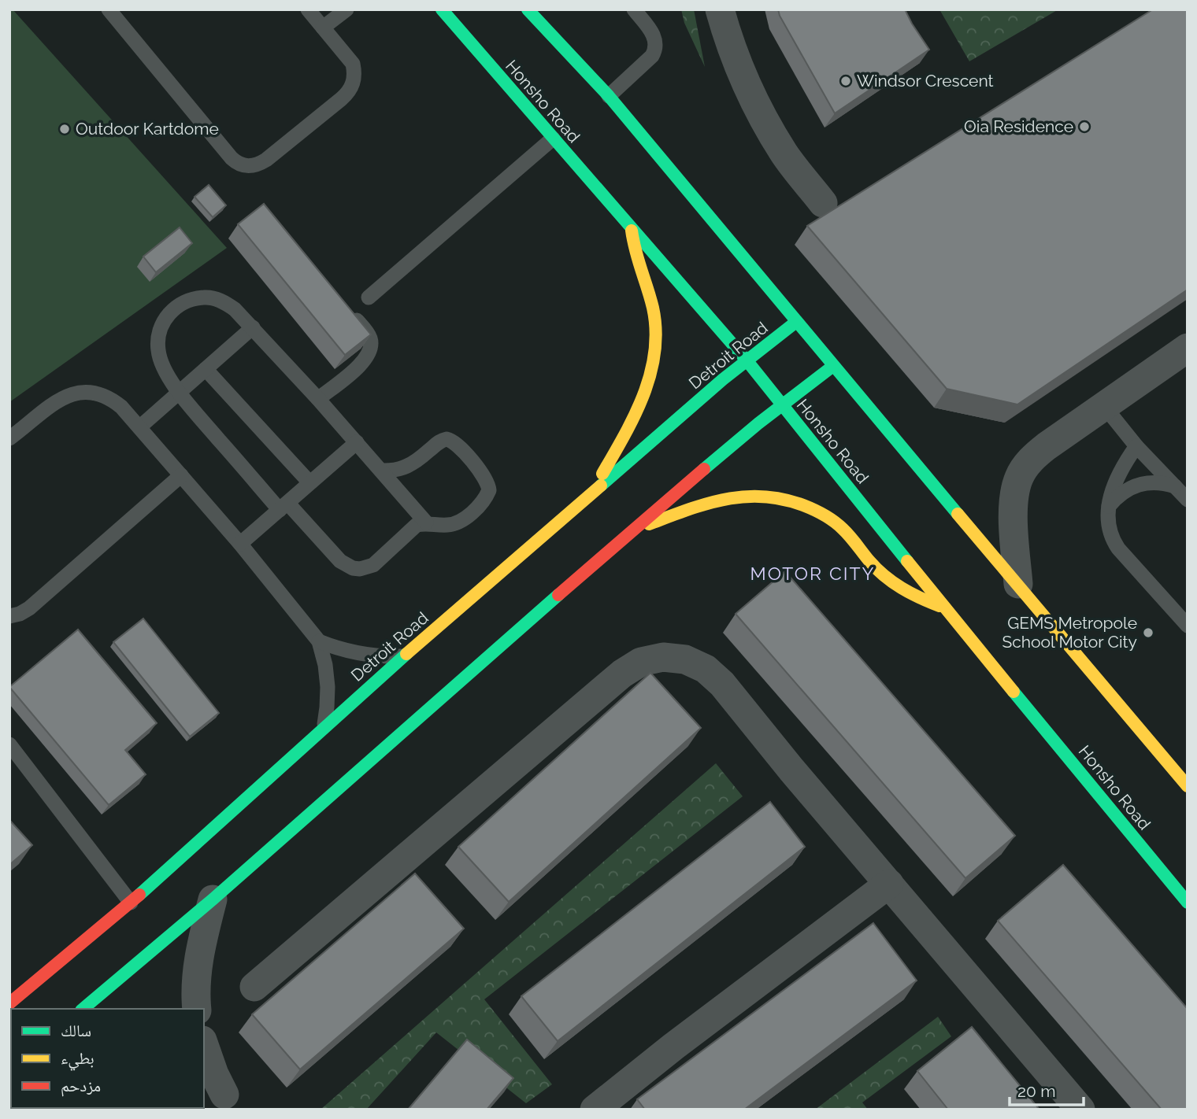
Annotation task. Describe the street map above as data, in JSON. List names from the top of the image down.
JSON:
{
  "streets": {
    "street": ["Honsho Road", "Detroit Road"]
  },
  "crossings": [
    ["Honsho Road", "Detroit Road"]
  ],
  "districts": ["MOTOR CITY"],
  "places": [
    "Windsor Crescent",
    "Oia Residence",
    "Outdoor Kartdome",
    "GEMS Metropole School Motor City"
  ],
  "legend": ["سالك", "بطيء", "مزدحم"],
  "scale_bar": "20 m"
}
